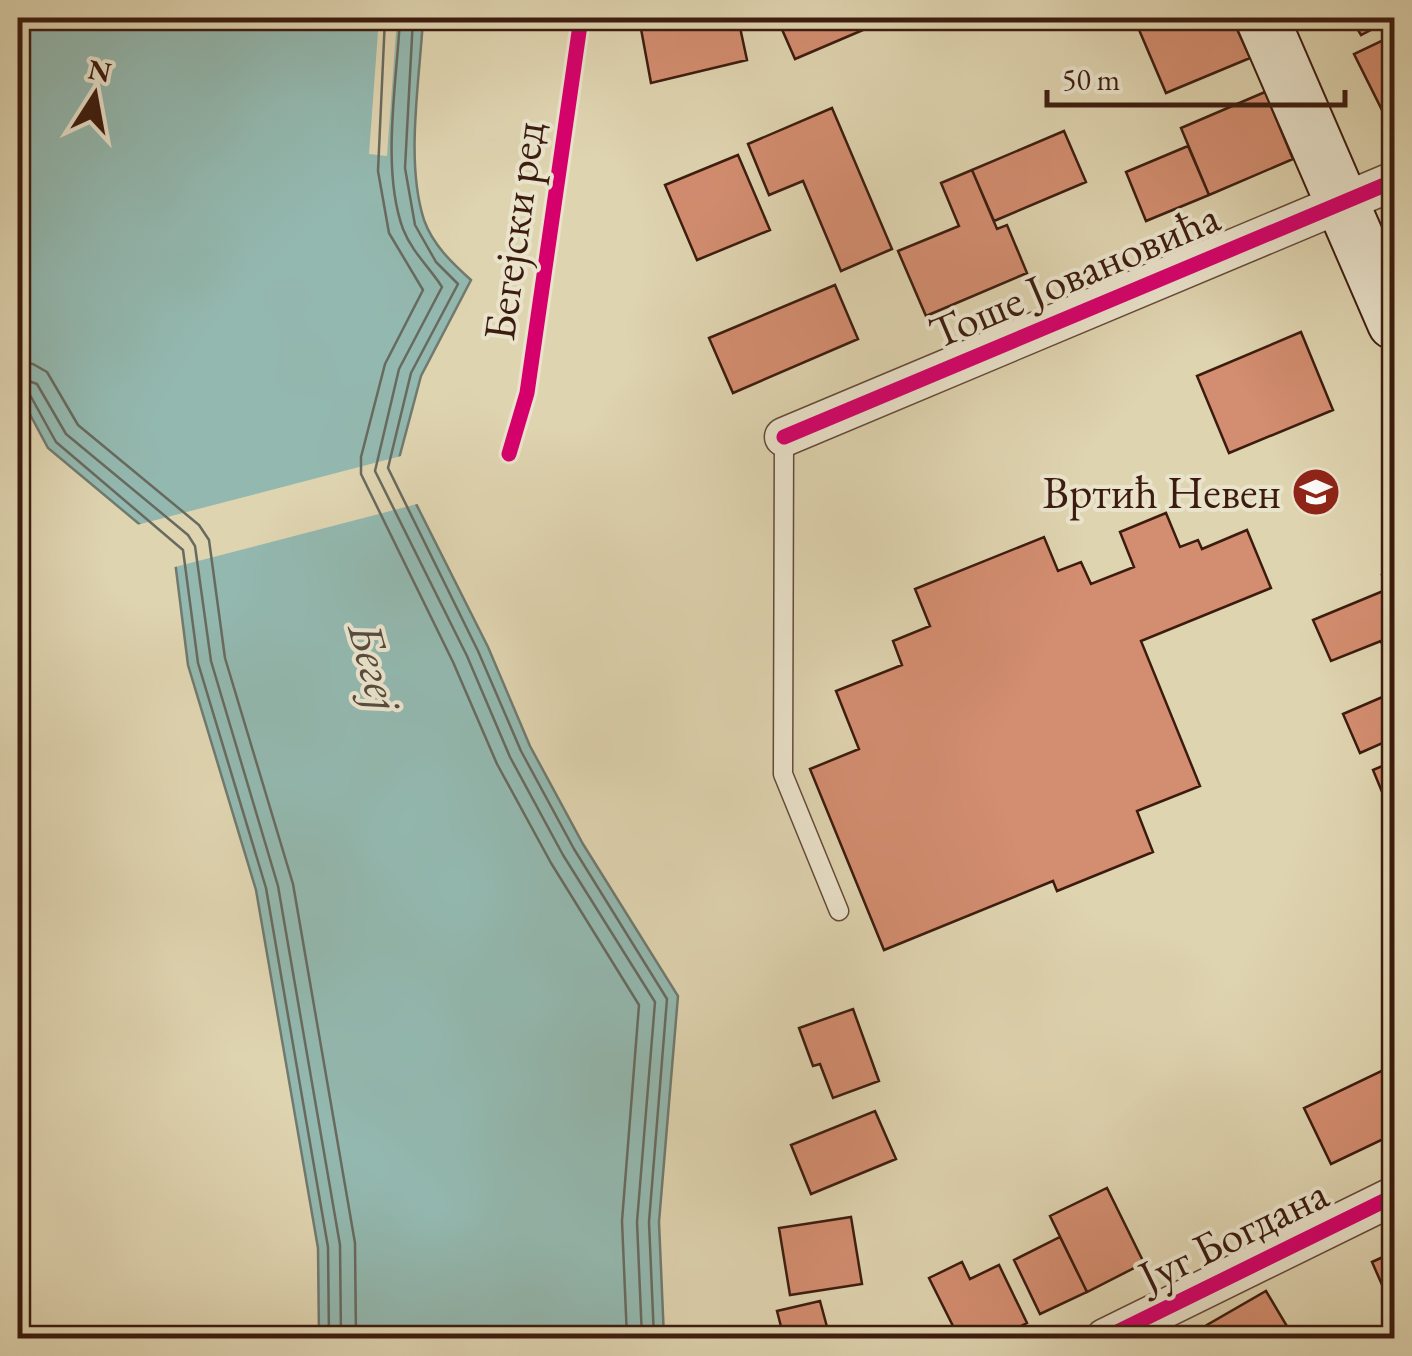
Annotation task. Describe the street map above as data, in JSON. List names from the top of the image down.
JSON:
{
  "streets": {
    "street": ["Тоше Јовановића", "Југ Богдана"],
    "cycle path": ["Бегејски ред"]
  },
  "water": ["Бегеј"],
  "places": {
    "school or university": ["Вртић Невен"]
  },
  "scale_bar": "50 m",
  "north": "top"
}
